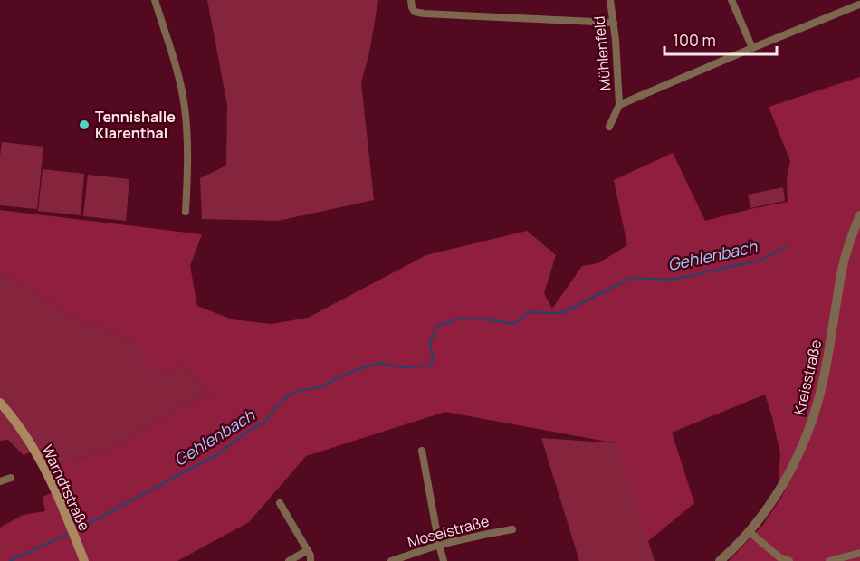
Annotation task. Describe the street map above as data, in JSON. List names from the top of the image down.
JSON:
{
  "streets": {
    "main road": ["Warndtstraße"],
    "street": ["Mühlenfeld", "Kreisstraße", "Moselstraße"]
  },
  "water": ["Gehlenbach"],
  "places": ["Tennishalle Klarenthal"],
  "scale_bar": "100 m"
}
